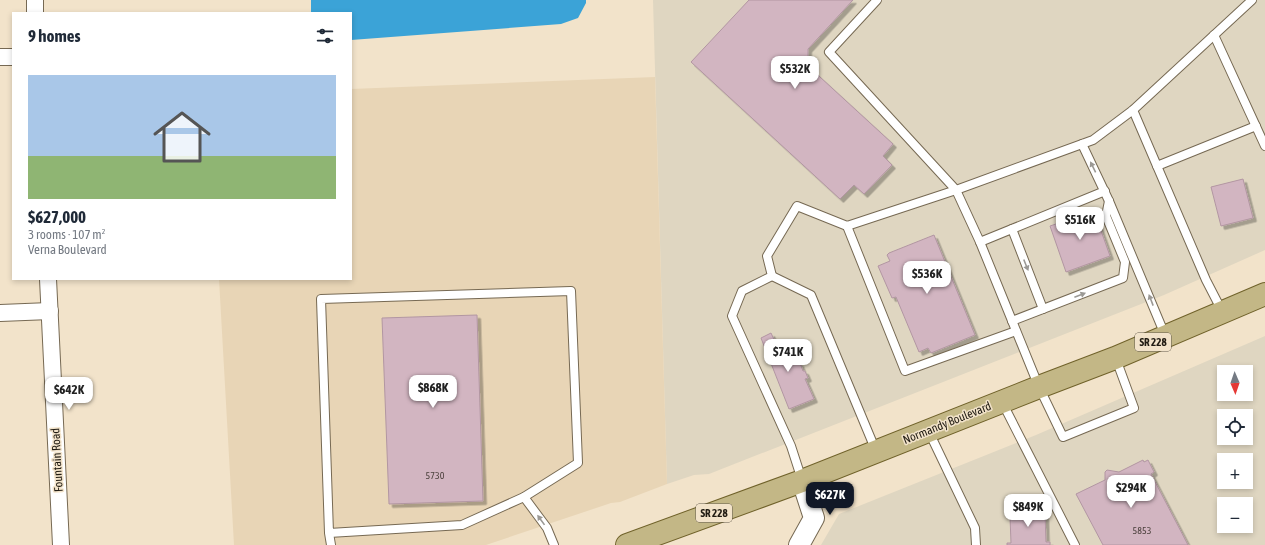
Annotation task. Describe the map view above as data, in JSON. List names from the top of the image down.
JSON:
{
  "streets": {
    "main road": ["SR 228", "Normandy Boulevard"],
    "street": ["Fountain Road"]
  },
  "house_numbers": ["5730", "5853"],
  "north": "bottom",
  "page": {
    "heading": "9 homes",
    "price": [
      "$532K",
      "$516K",
      "$536K",
      "$741K",
      "$868K",
      "$642K",
      "$294K",
      "$627K",
      "$849K"
    ],
    "list": [
      {
        "name": "$627,000",
        "note": "3 rooms · 107 m² · Verna Boulevard"
      }
    ],
    "map_buttons": ["+", "−"]
  }
}
